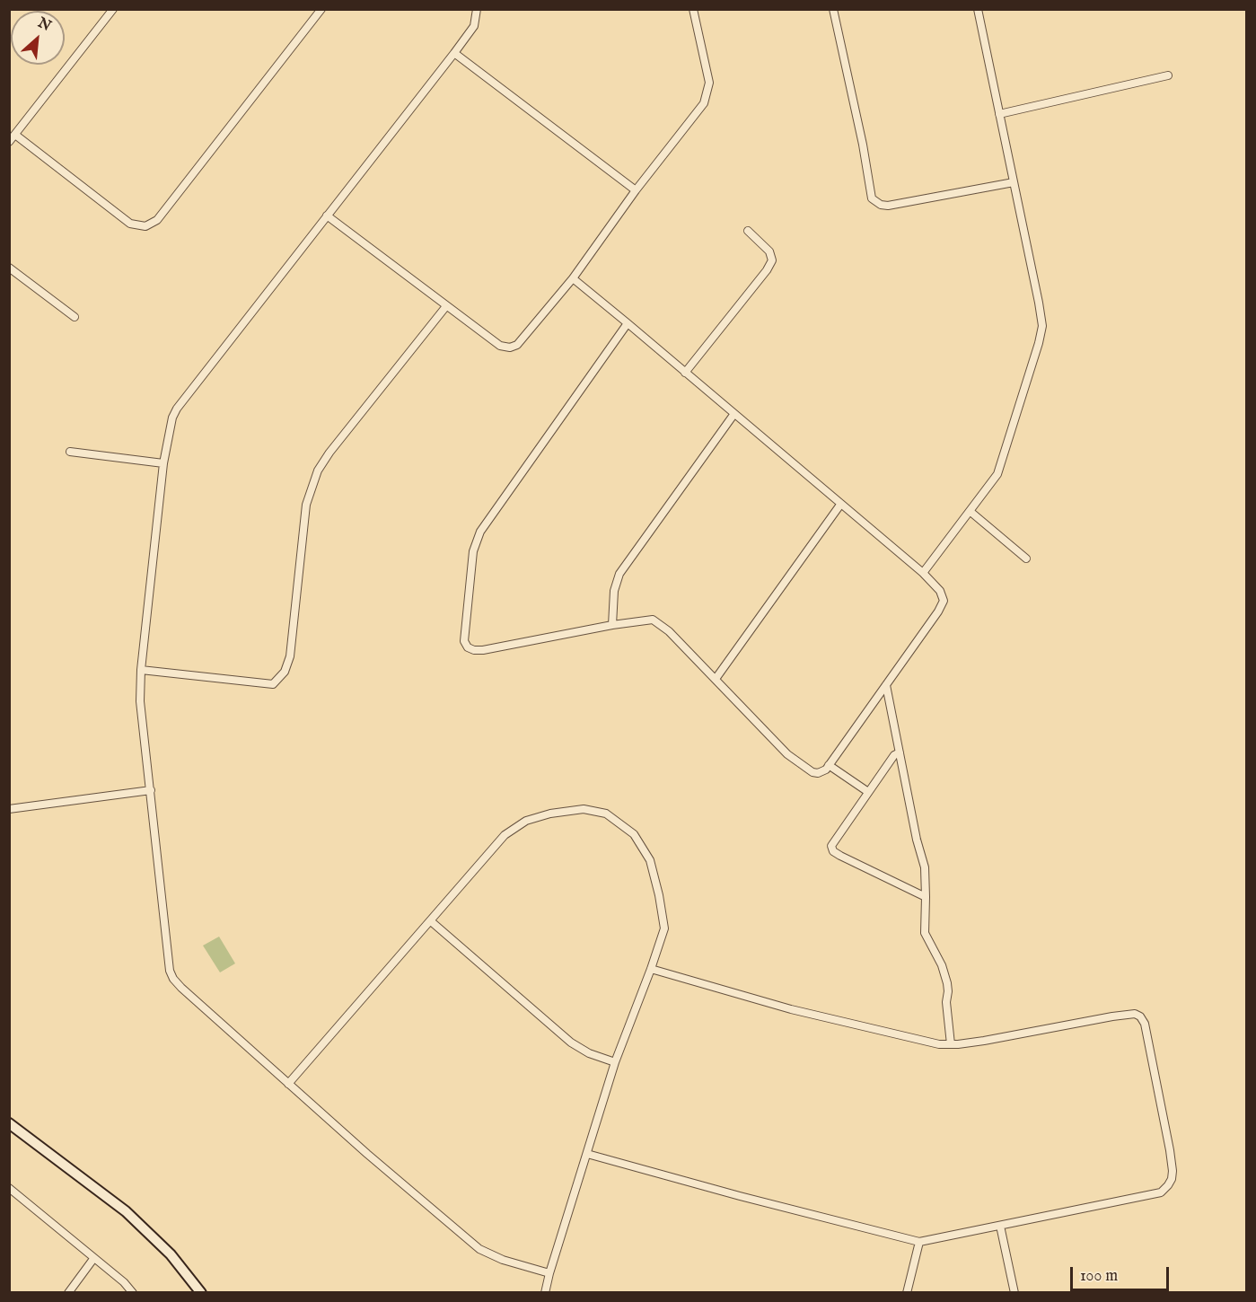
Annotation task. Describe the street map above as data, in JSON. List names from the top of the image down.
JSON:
{
  "scale_bar": "100 m",
  "north": "top right"
}
